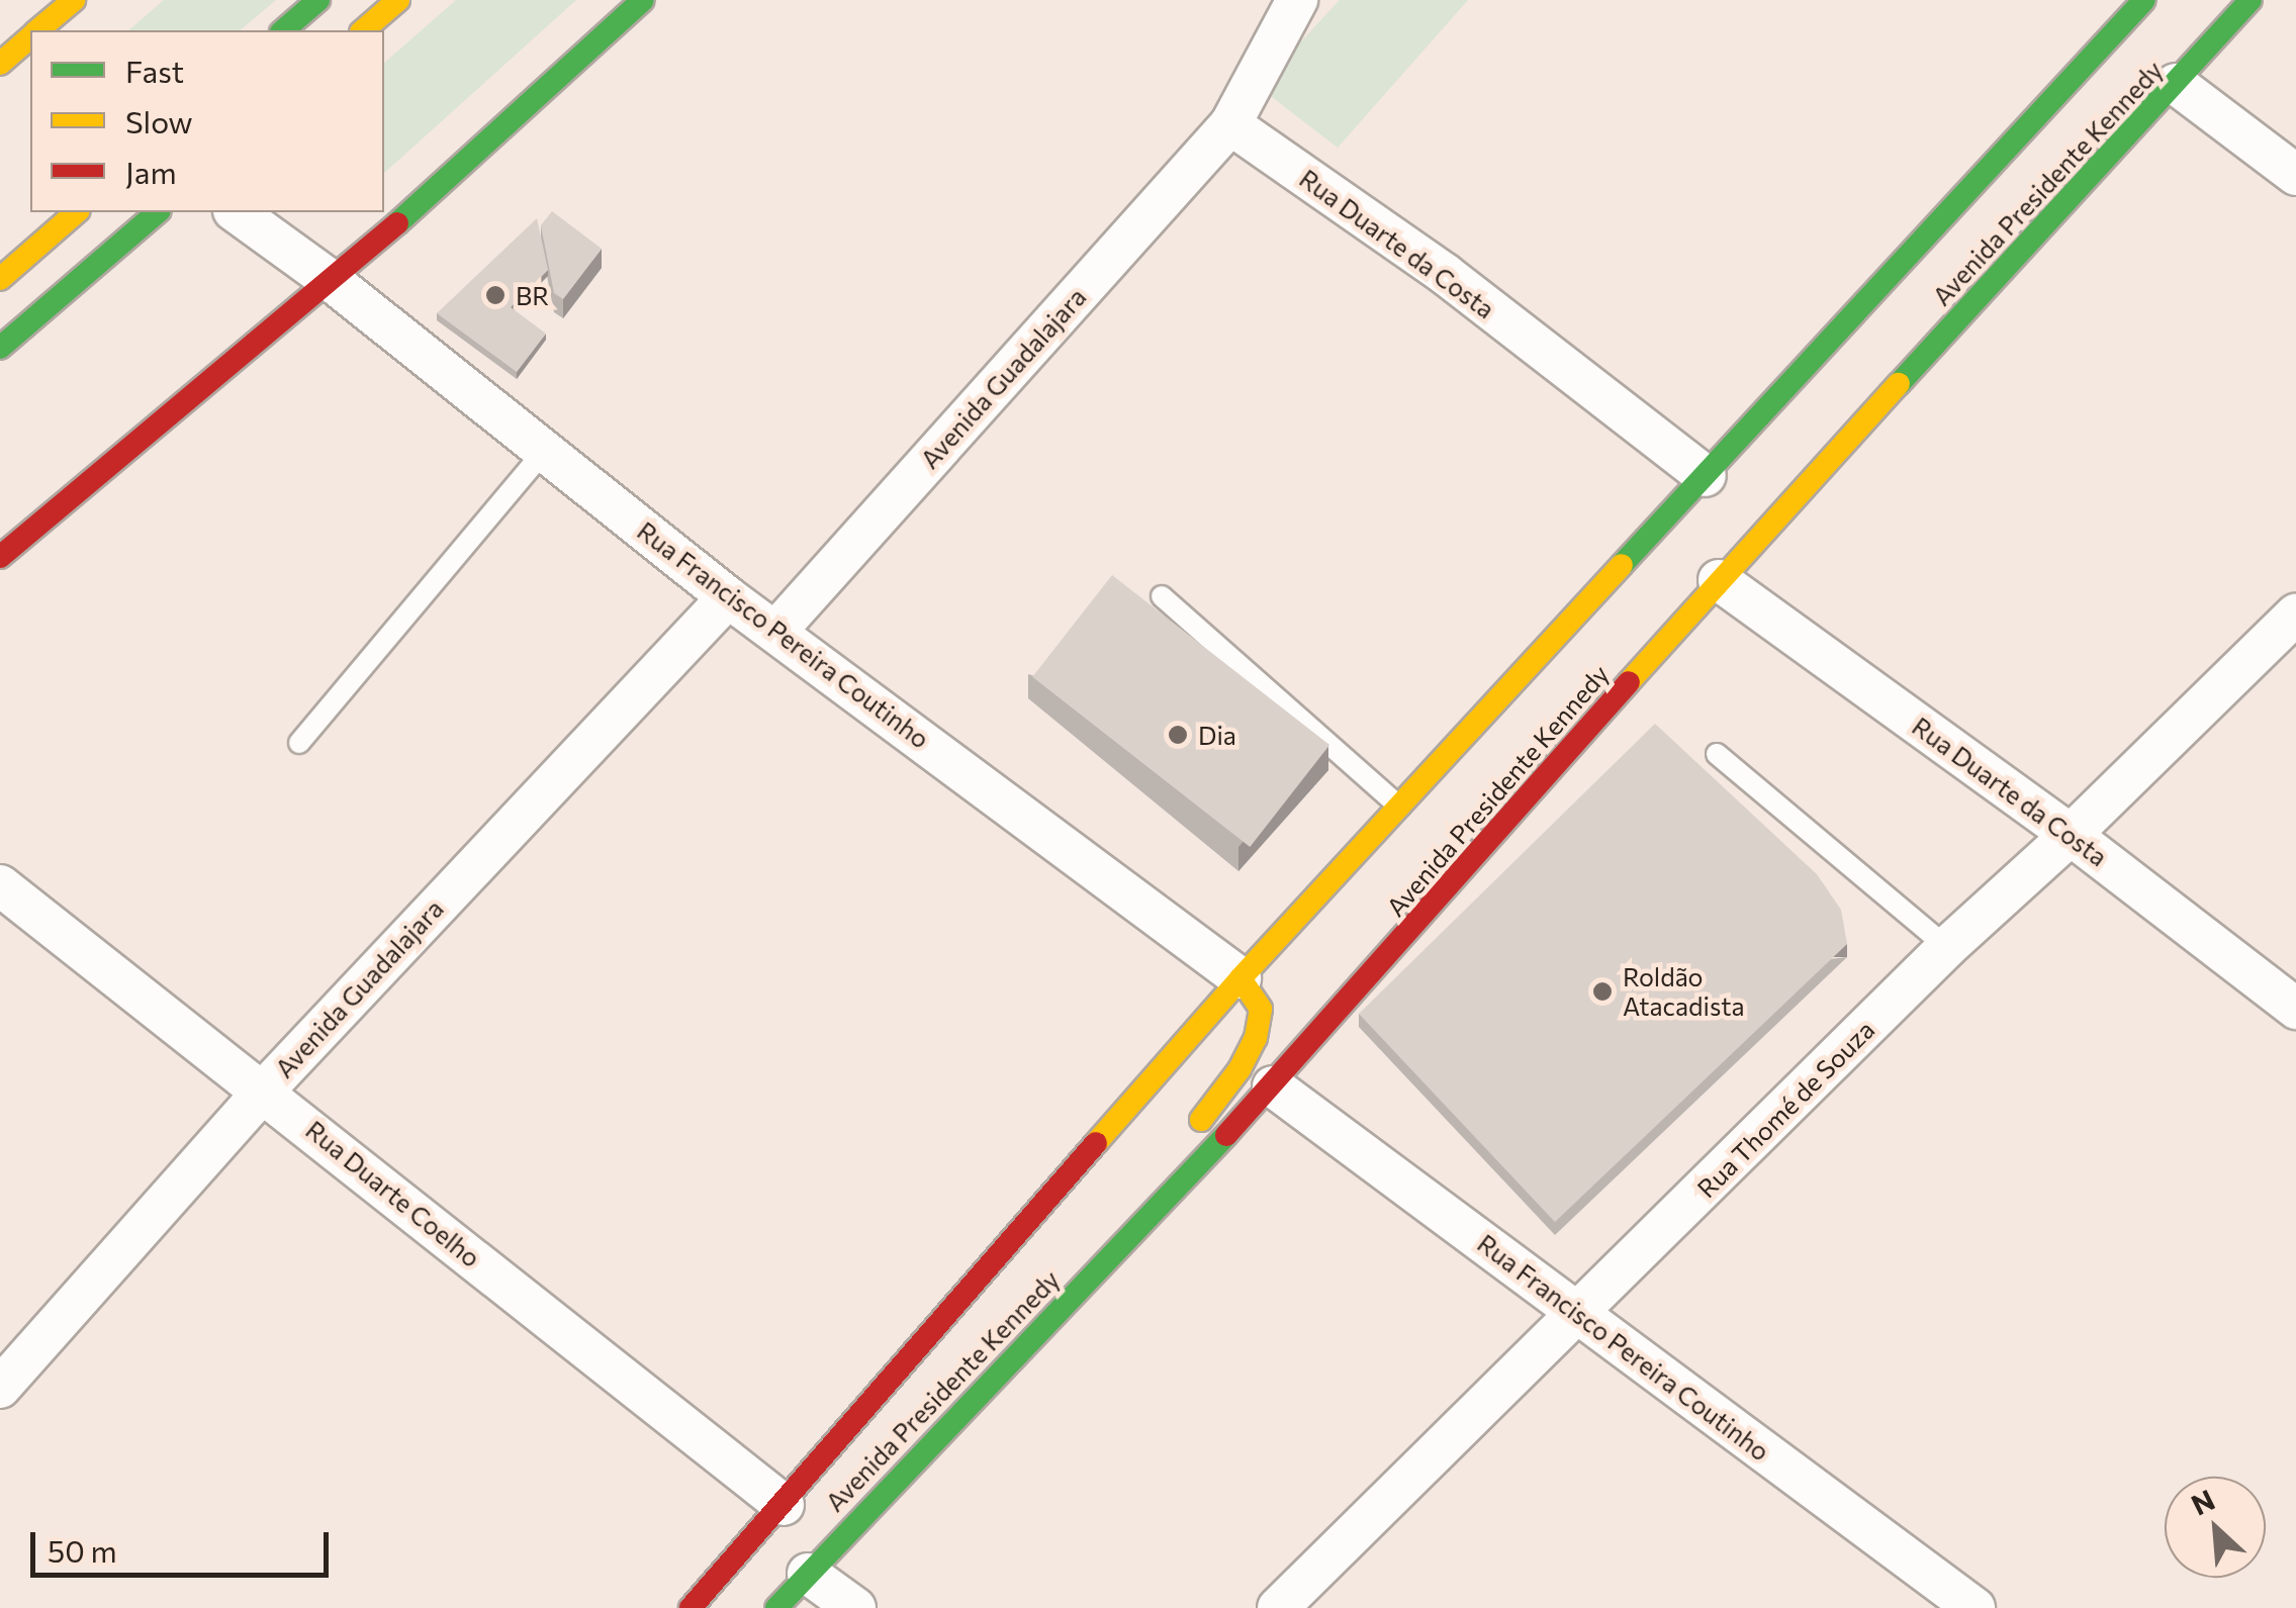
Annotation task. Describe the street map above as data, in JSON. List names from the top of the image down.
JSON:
{
  "streets": {
    "main road": ["Avenida Presidente Kennedy"],
    "street": [
      "Rua Duarte da Costa",
      "Avenida Guadalajara",
      "Rua Francisco Pereira Coutinho",
      "Rua Thomé de Souza",
      "Rua Duarte Coelho"
    ]
  },
  "crossings": [
    ["Avenida Presidente Kennedy", "Rua Duarte da Costa"],
    ["Avenida Presidente Kennedy", "Rua Francisco Pereira Coutinho"],
    ["Avenida Presidente Kennedy", "Rua Duarte Coelho"],
    ["Rua Duarte da Costa", "Avenida Guadalajara"],
    ["Rua Duarte da Costa", "Rua Thomé de Souza"],
    ["Avenida Guadalajara", "Rua Francisco Pereira Coutinho"],
    ["Avenida Guadalajara", "Rua Duarte Coelho"],
    ["Rua Francisco Pereira Coutinho", "Rua Thomé de Souza"]
  ],
  "places": ["BR", "Dia", "Roldão Atacadista"],
  "legend": ["Fast", "Slow", "Jam"],
  "scale_bar": "50 m",
  "north": "top left"
}
